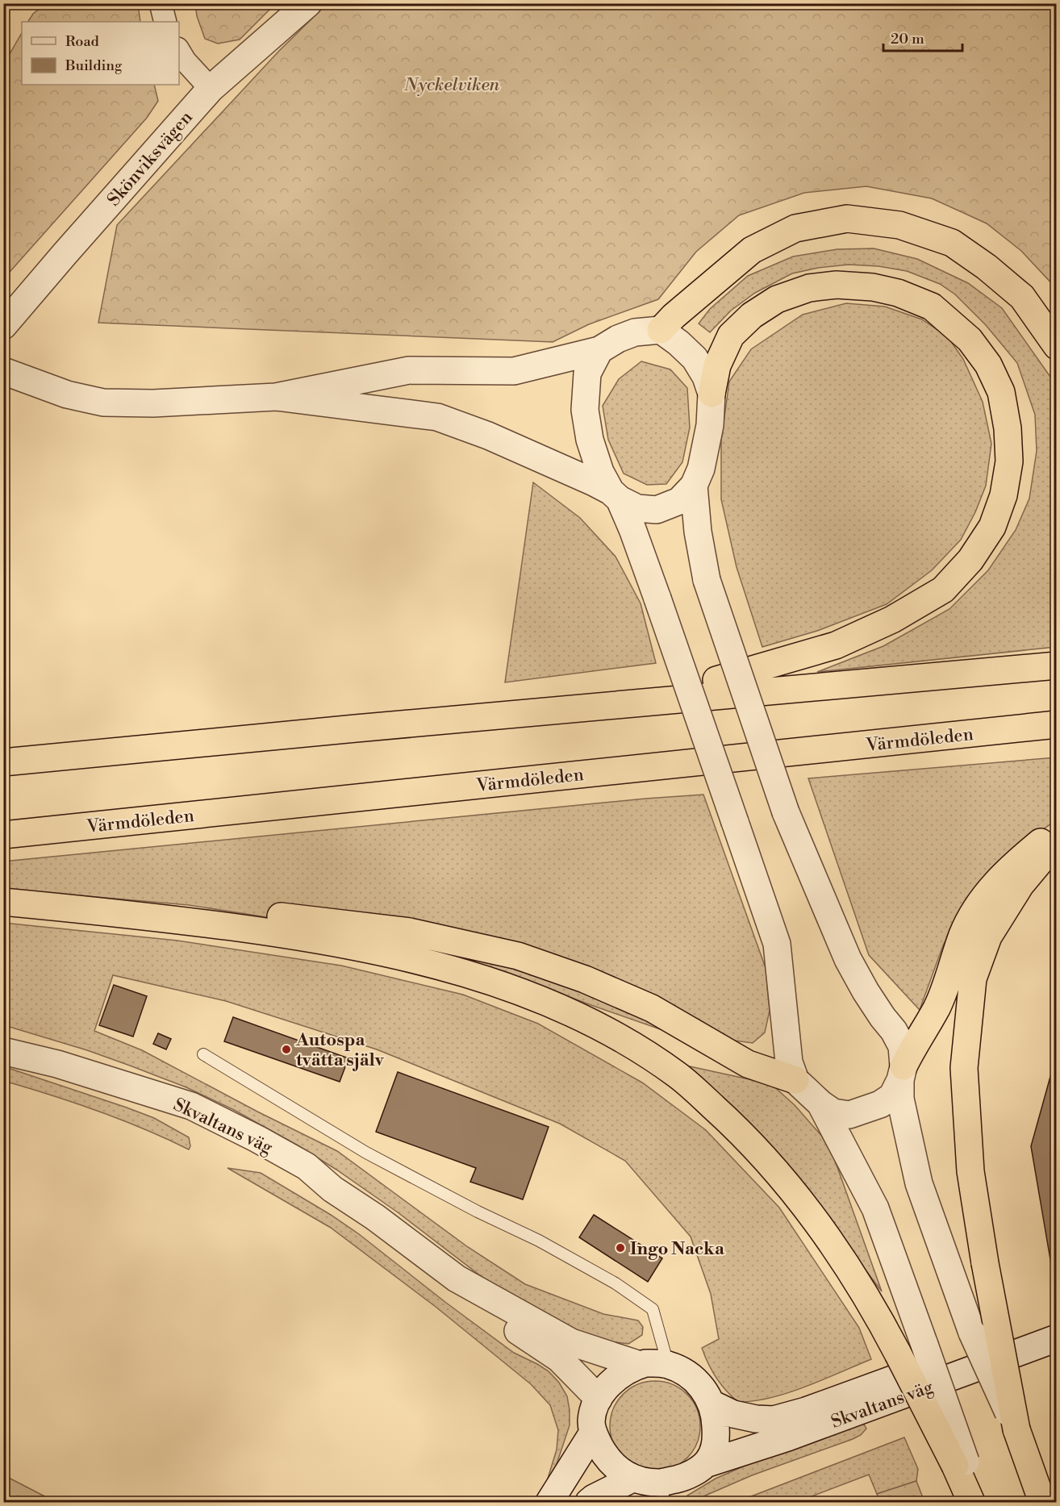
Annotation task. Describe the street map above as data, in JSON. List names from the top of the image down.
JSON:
{
  "streets": {
    "highway": ["Värmdöleden"],
    "street": ["Skönviksvägen", "Skvaltans väg"]
  },
  "parks": ["Nyckelviken"],
  "places": ["Autospa tvätta själv", "Ingo Nacka"],
  "legend": ["Road", "Building"],
  "scale_bar": "20 m"
}
